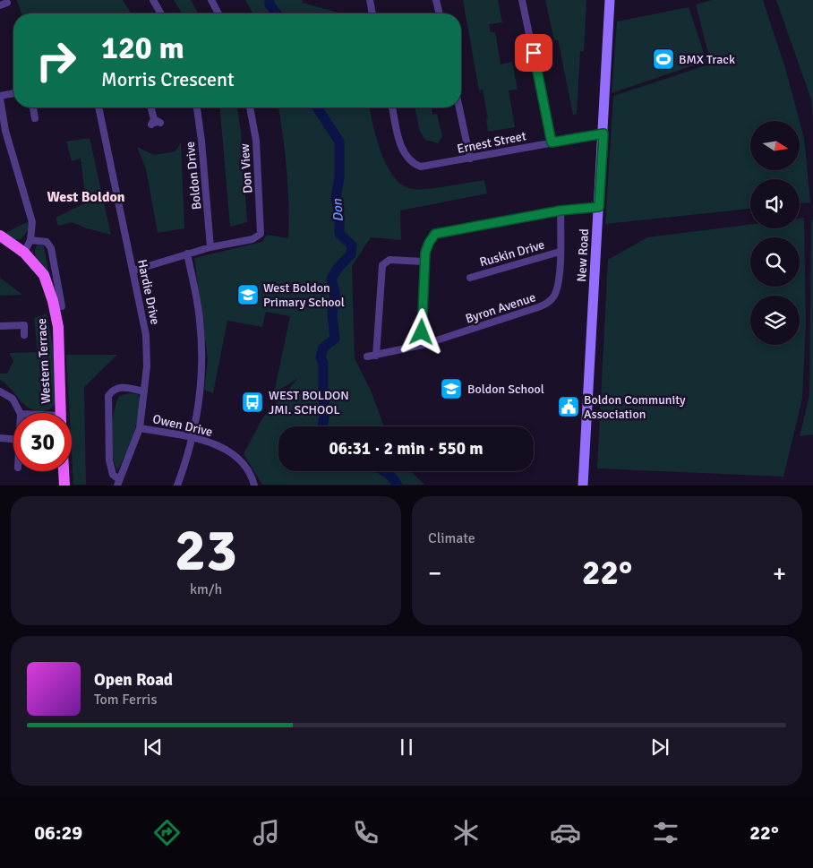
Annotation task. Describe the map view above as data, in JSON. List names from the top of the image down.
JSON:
{
  "streets": {
    "main road": ["New Road", "Western Terrace"],
    "street": [
      "Ernest Street",
      "Don View",
      "Boldon Drive",
      "Ruskin Drive",
      "Hardie Drive",
      "Byron Avenue",
      "Owen Drive"
    ]
  },
  "crossings": [
    ["Ernest Street", "New Road"],
    ["Don View", "Boldon Drive"],
    ["Ruskin Drive", "Byron Avenue"],
    ["Hardie Drive", "Owen Drive"]
  ],
  "districts": ["West Boldon"],
  "water": ["Don"],
  "places": {
    "sports": ["BMX Track"],
    "school or university": ["West Boldon Primary School", "Boldon School"],
    "bus stop": ["WEST BOLDON JMI. SCHOOL"],
    "public building": ["Boldon Community Association"]
  },
  "north": "right",
  "page": {
    "turn": ["120 m", "Morris Crescent"],
    "limit": "30",
    "trip": "06:31 · 2 min · 550 m",
    "tile": [
      ["23", "km/h"],
      "Climate"
    ],
    "heat": ["−", "22°", "+"],
    "song": ["Open Road", "Tom Ferris"],
    "tabs": ["06:29", "22°"]
  }
}
